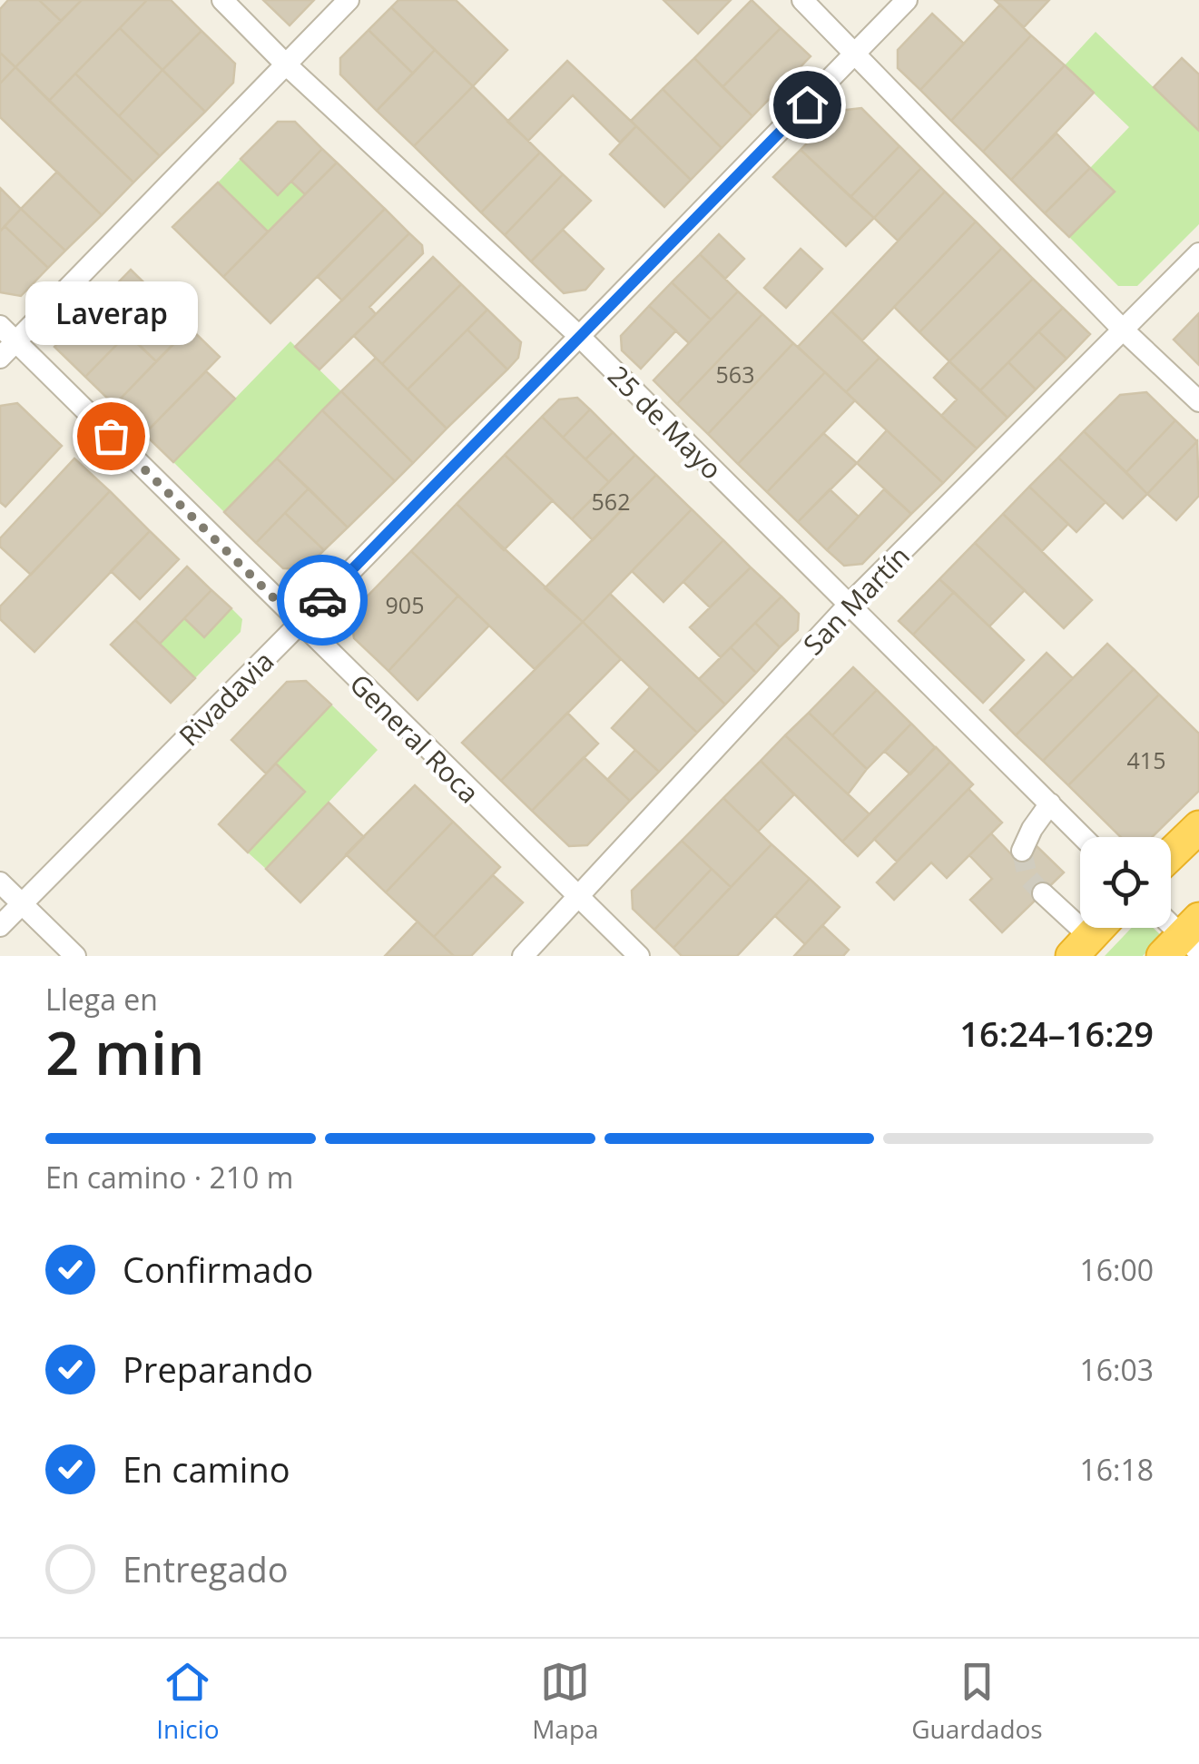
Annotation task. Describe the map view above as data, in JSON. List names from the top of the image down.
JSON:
{
  "streets": {
    "street": [
      "25 de Mayo",
      "San Martín",
      "Rivadavia",
      "General Roca"
    ]
  },
  "crossings": [
    ["25 de Mayo", "San Martín"],
    ["25 de Mayo", "Rivadavia"],
    ["San Martín", "General Roca"],
    ["Rivadavia", "General Roca"]
  ],
  "places": ["Laverap"],
  "house_numbers": [
    "563",
    "562",
    "905",
    "415"
  ],
  "page": {
    "bubble": "Laverap",
    "heading": ["2 min", "Llega en", "16:24–16:29"],
    "bar": "En camino · 210 m",
    "list": [
      ["Confirmado", "16:00"],
      ["Preparando", "16:03"],
      ["En camino", "16:18"],
      "Entregado"
    ],
    "tabs": ["Inicio", "Mapa", "Guardados"]
  }
}
